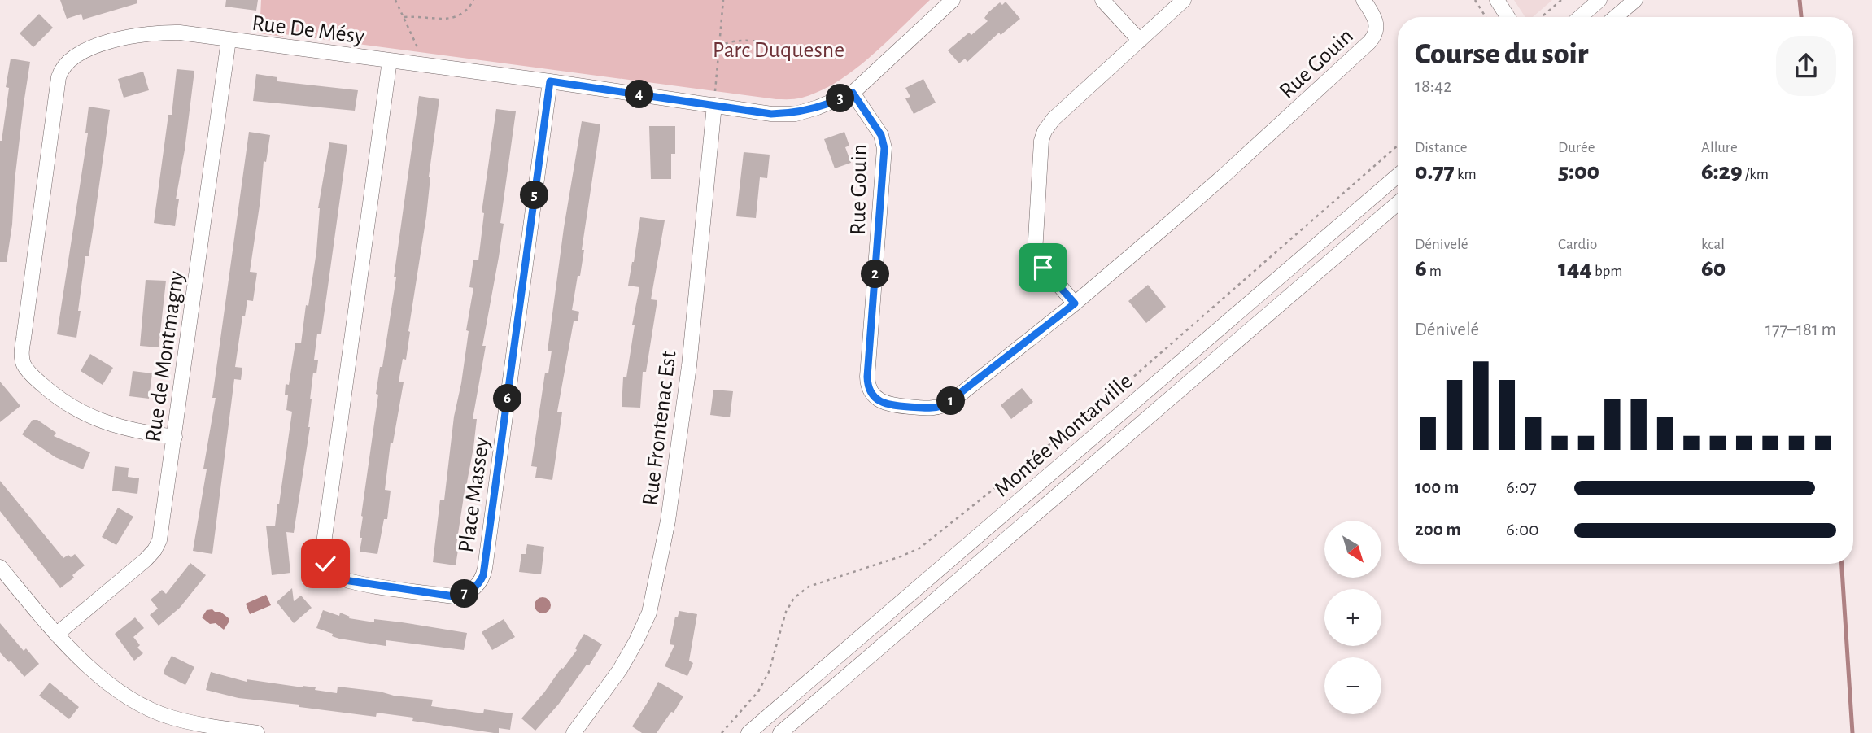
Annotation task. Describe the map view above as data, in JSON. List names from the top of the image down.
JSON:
{
  "streets": {
    "street": [
      "Rue De Mésy",
      "Rue Gouin",
      "Rue de Montmagny",
      "Rue Frontenac Est",
      "Montée Montarville",
      "Place Massey"
    ]
  },
  "crossings": [
    ["Rue De Mésy", "Rue Gouin"],
    ["Rue De Mésy", "Rue de Montmagny"],
    ["Rue De Mésy", "Rue Frontenac Est"],
    ["Rue De Mésy", "Place Massey"]
  ],
  "parks": ["Parc Duquesne"],
  "north": "bottom right",
  "page": {
    "heading": ["Course du soir", "18:42"],
    "pins": [
      "4",
      "3",
      "5",
      "2",
      "6",
      "1",
      "7"
    ],
    "stats": [
      ["Distance", "0.77 km"],
      ["Durée", "5:00"],
      ["Allure", "6:29 /km"],
      ["Dénivelé", "6 m"],
      ["Cardio", "144 bpm"],
      ["kcal", "60"]
    ],
    "chart": ["Dénivelé", "177–181 m"],
    "list": [
      {
        "name": "100 m",
        "note": "6:07"
      },
      {
        "name": "200 m",
        "note": "6:00"
      }
    ],
    "map_buttons": ["+", "−"]
  }
}
